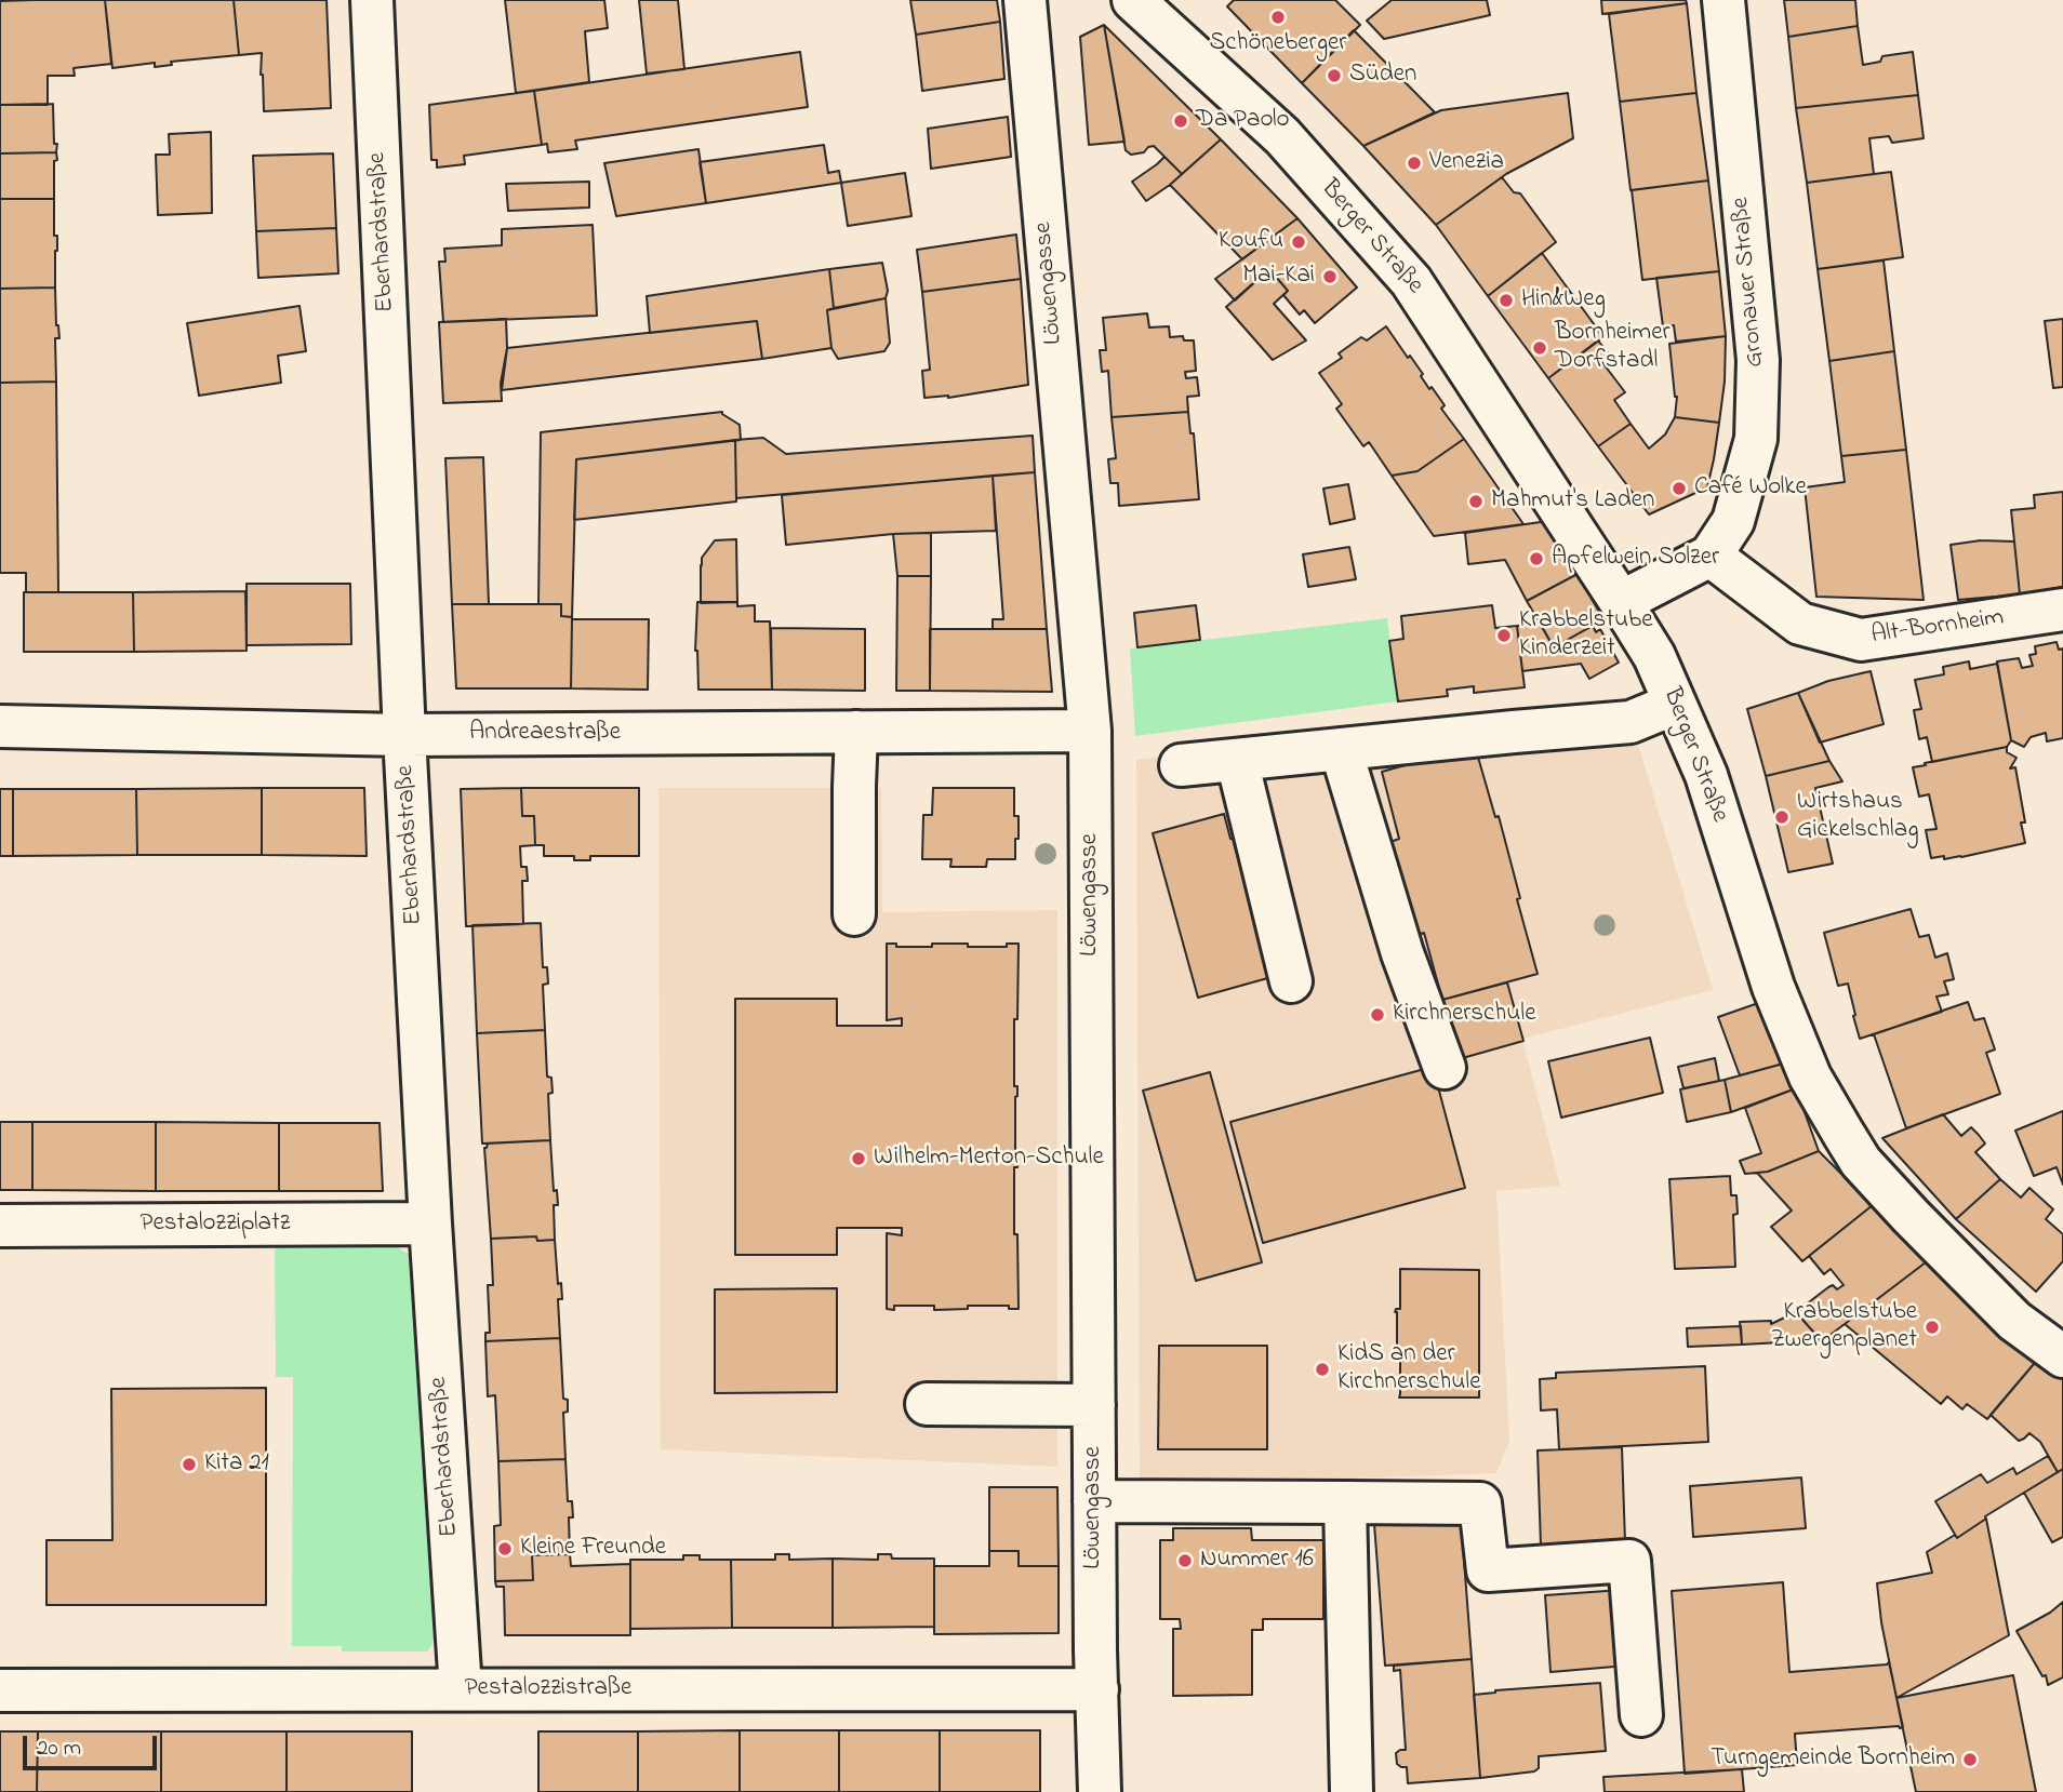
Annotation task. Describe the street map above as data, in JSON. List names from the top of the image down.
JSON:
{
  "streets": {
    "street": [
      "Eberhardstraße",
      "Berger Straße",
      "Gronauer Straße",
      "Löwengasse",
      "Alt-Bornheim",
      "Andreaestraße",
      "Pestalozziplatz",
      "Pestalozzistraße"
    ]
  },
  "crossings": [
    ["Eberhardstraße", "Andreaestraße"],
    ["Eberhardstraße", "Pestalozziplatz"],
    ["Eberhardstraße", "Pestalozzistraße"],
    ["Gronauer Straße", "Alt-Bornheim"],
    ["Löwengasse", "Andreaestraße"],
    ["Löwengasse", "Pestalozzistraße"]
  ],
  "places": [
    "Schöneberger",
    "Süden",
    "Da Paolo",
    "Venezia",
    "Koufu",
    "Mai-Kai",
    "Hin&Weg",
    "Bornheimer Dorfstadl",
    "Café Wolke",
    "Mahmut's Laden",
    "Apfelwein Solzer",
    "Krabbelstube Kinderzeit",
    "Wirtshaus Gickelschlag",
    "Kirchnerschule",
    "Wilhelm-Merton-Schule",
    "Krabbelstube Zwergenplanet",
    "KidS an der Kirchnerschule",
    "Kita 21",
    "Kleine Freunde",
    "Nummer 16",
    "Turngemeinde Bornheim"
  ],
  "scale_bar": "20 m"
}
